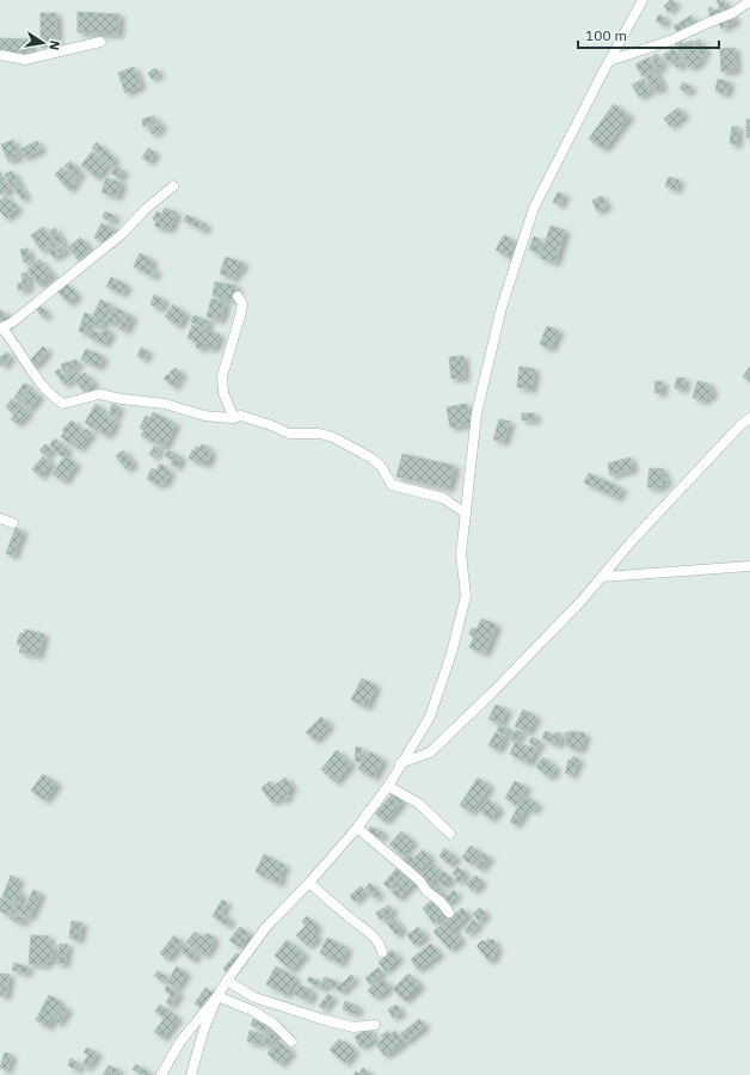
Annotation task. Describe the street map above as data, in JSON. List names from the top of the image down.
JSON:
{
  "scale_bar": "100 m",
  "north": "right"
}
